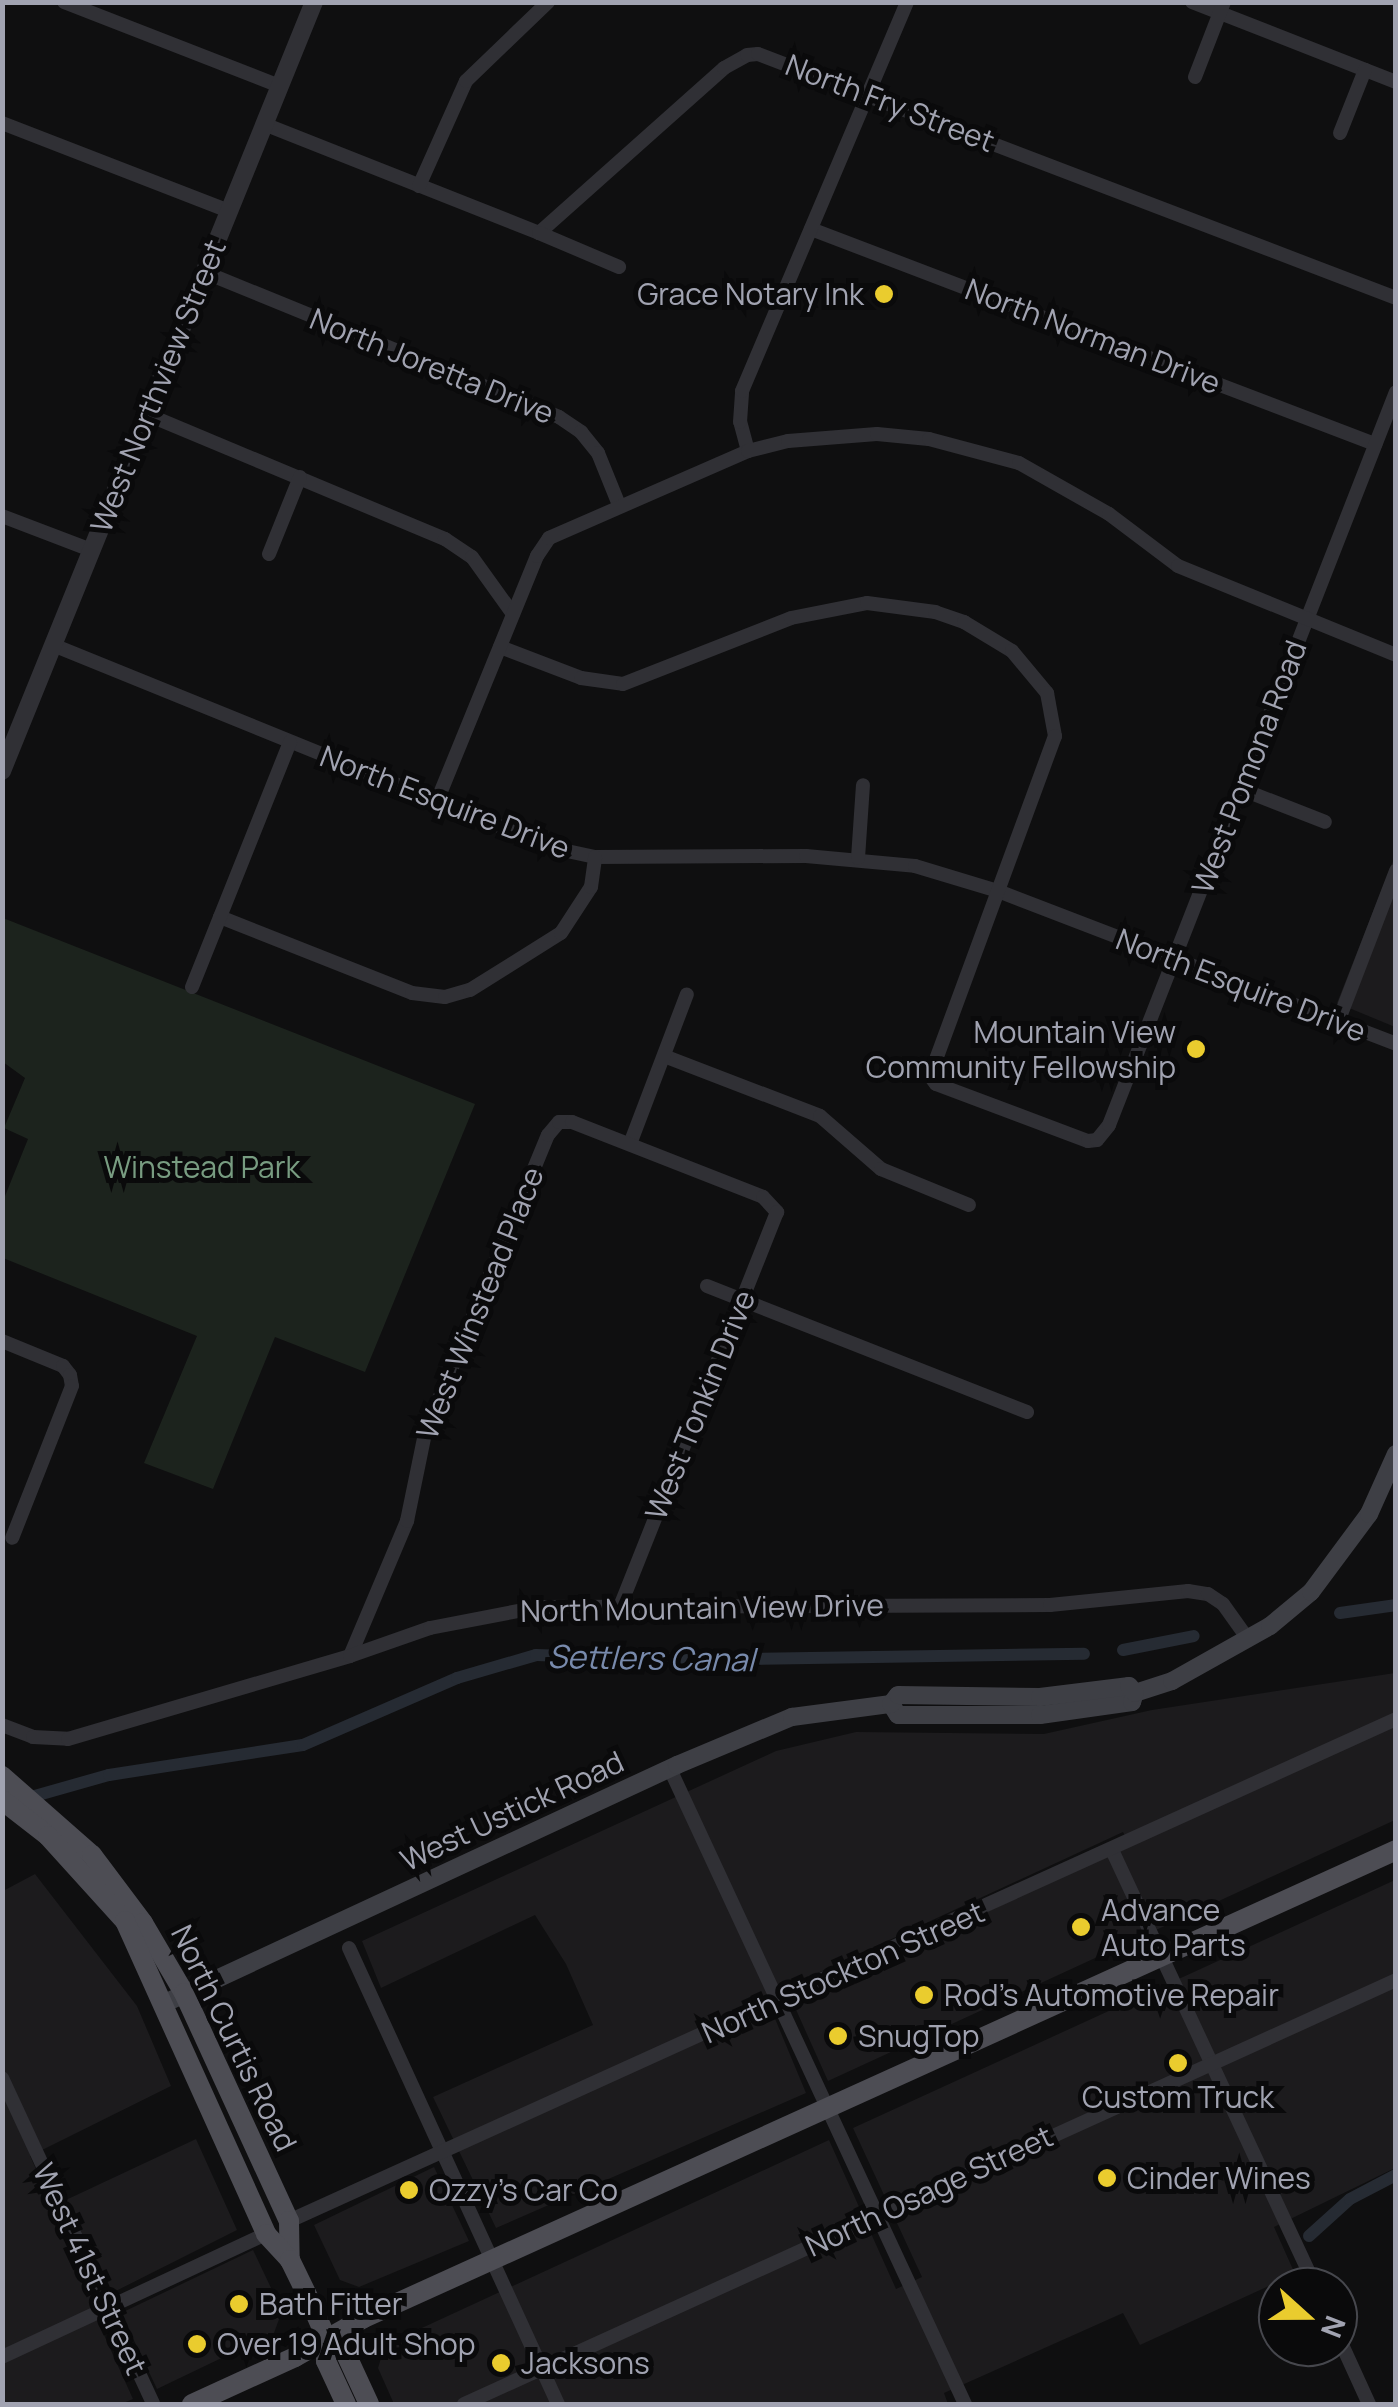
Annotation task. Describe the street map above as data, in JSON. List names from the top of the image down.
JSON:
{
  "streets": {
    "main road": ["West Ustick Road", "North Curtis Road"],
    "street": [
      "North Fry Street",
      "North Norman Drive",
      "North Joretta Drive",
      "West Northview Street",
      "West Pomona Road",
      "North Esquire Drive",
      "West Winstead Place",
      "West Tonkin Drive",
      "North Mountain View Drive",
      "North Stockton Street",
      "North Osage Street",
      "West 41st Street"
    ]
  },
  "crossings": [
    ["North Norman Drive", "West Pomona Road"],
    ["North Joretta Drive", "West Northview Street"],
    ["West Northview Street", "North Esquire Drive"],
    ["West Pomona Road", "North Esquire Drive"],
    ["West Winstead Place", "West Tonkin Drive"],
    ["West Winstead Place", "North Mountain View Drive"],
    ["West Tonkin Drive", "North Mountain View Drive"],
    ["North Mountain View Drive", "West Ustick Road"],
    ["West Ustick Road", "North Curtis Road"],
    ["North Stockton Street", "North Curtis Road"]
  ],
  "water": ["Settlers Canal"],
  "parks": ["Winstead Park"],
  "places": [
    "Grace Notary Ink",
    "Mountain View Community Fellowship",
    "Advance Auto Parts",
    "Rod's Automotive Repair",
    "SnugTop",
    "Custom Truck",
    "Cinder Wines",
    "Ozzy's Car Co",
    "Bath Fitter",
    "Over 19 Adult Shop",
    "Jacksons"
  ],
  "north": "right"
}
